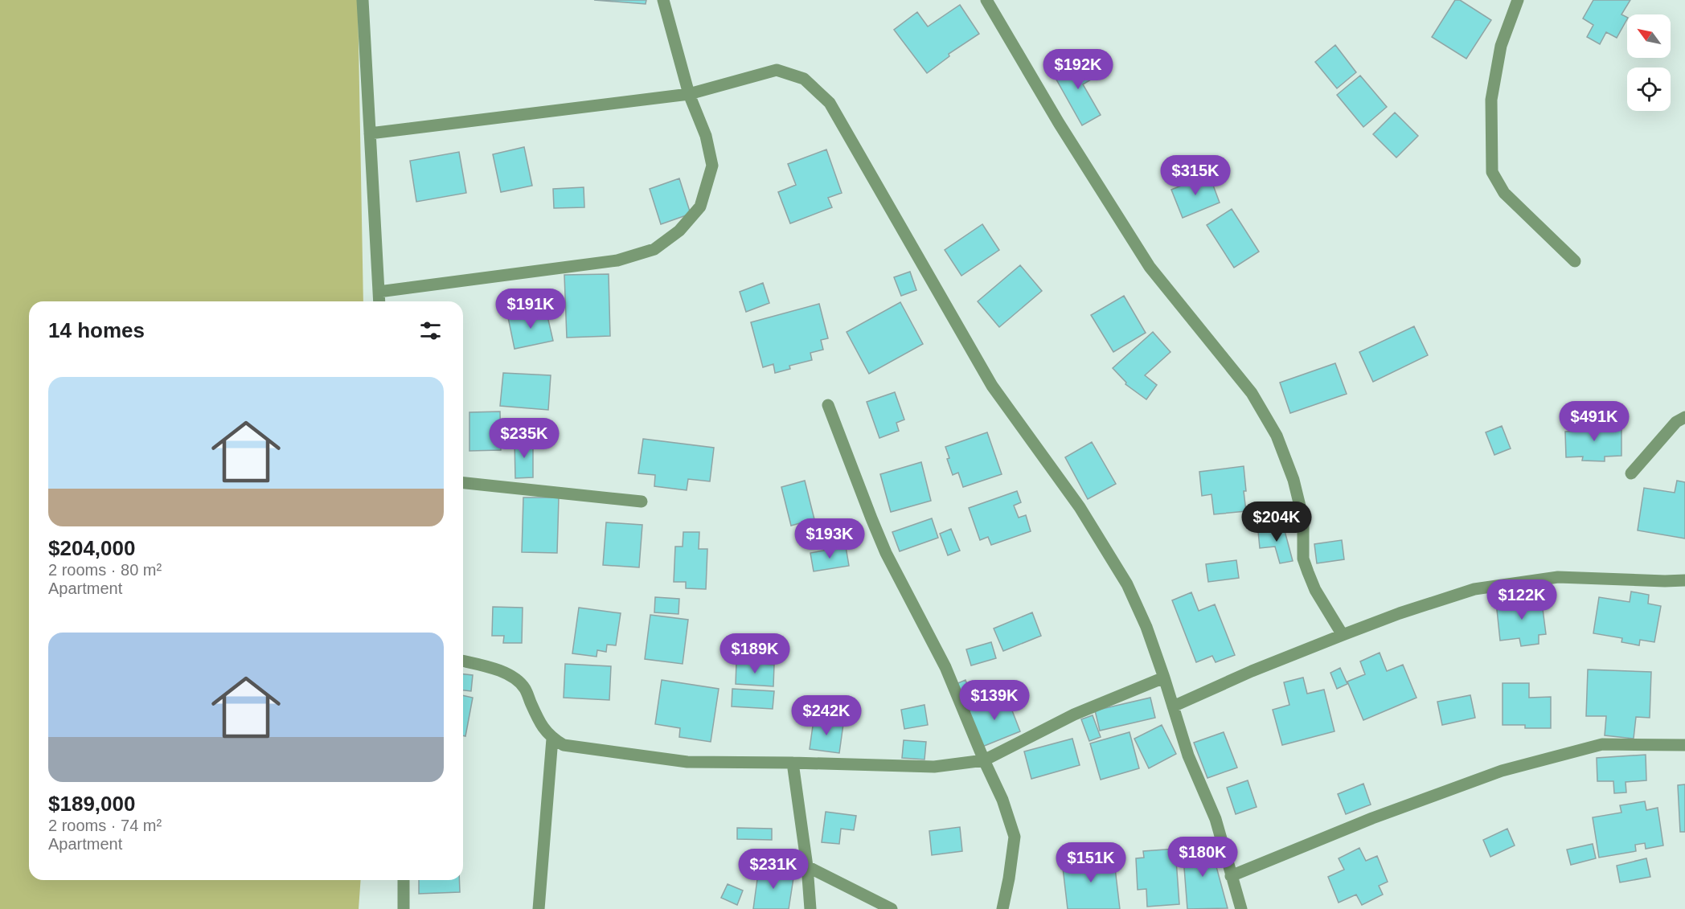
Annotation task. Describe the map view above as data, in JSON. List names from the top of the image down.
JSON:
{
  "north": "top left",
  "page": {
    "price": [
      "$192K",
      "$315K",
      "$191K",
      "$491K",
      "$235K",
      "$204K",
      "$193K",
      "$122K",
      "$189K",
      "$139K",
      "$242K",
      "$180K",
      "$151K",
      "$231K"
    ],
    "heading": "14 homes",
    "list": [
      {
        "name": "$204,000",
        "note": "2 rooms · 80 m² · Apartment"
      },
      {
        "name": "$189,000",
        "note": "2 rooms · 74 m² · Apartment"
      }
    ]
  }
}
